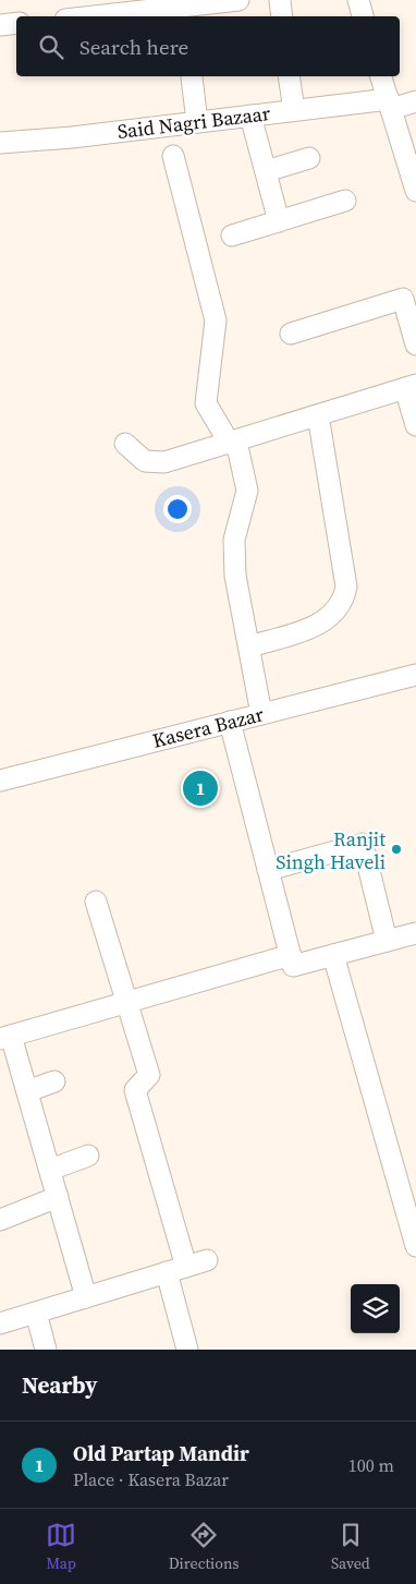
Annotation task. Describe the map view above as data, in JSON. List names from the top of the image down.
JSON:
{
  "streets": {
    "street": ["Said Nagri Bazaar", "Kasera Bazar"]
  },
  "places": ["Ranjit Singh Haveli"],
  "page": {
    "search": "Search here",
    "pins": "1",
    "heading": "Nearby",
    "list": [
      {
        "mark": "1",
        "name": "Old Partap Mandir",
        "note": "Place · Kasera Bazar",
        "value": "100 m"
      }
    ],
    "nav": ["Map", "Directions", "Saved"]
  }
}
